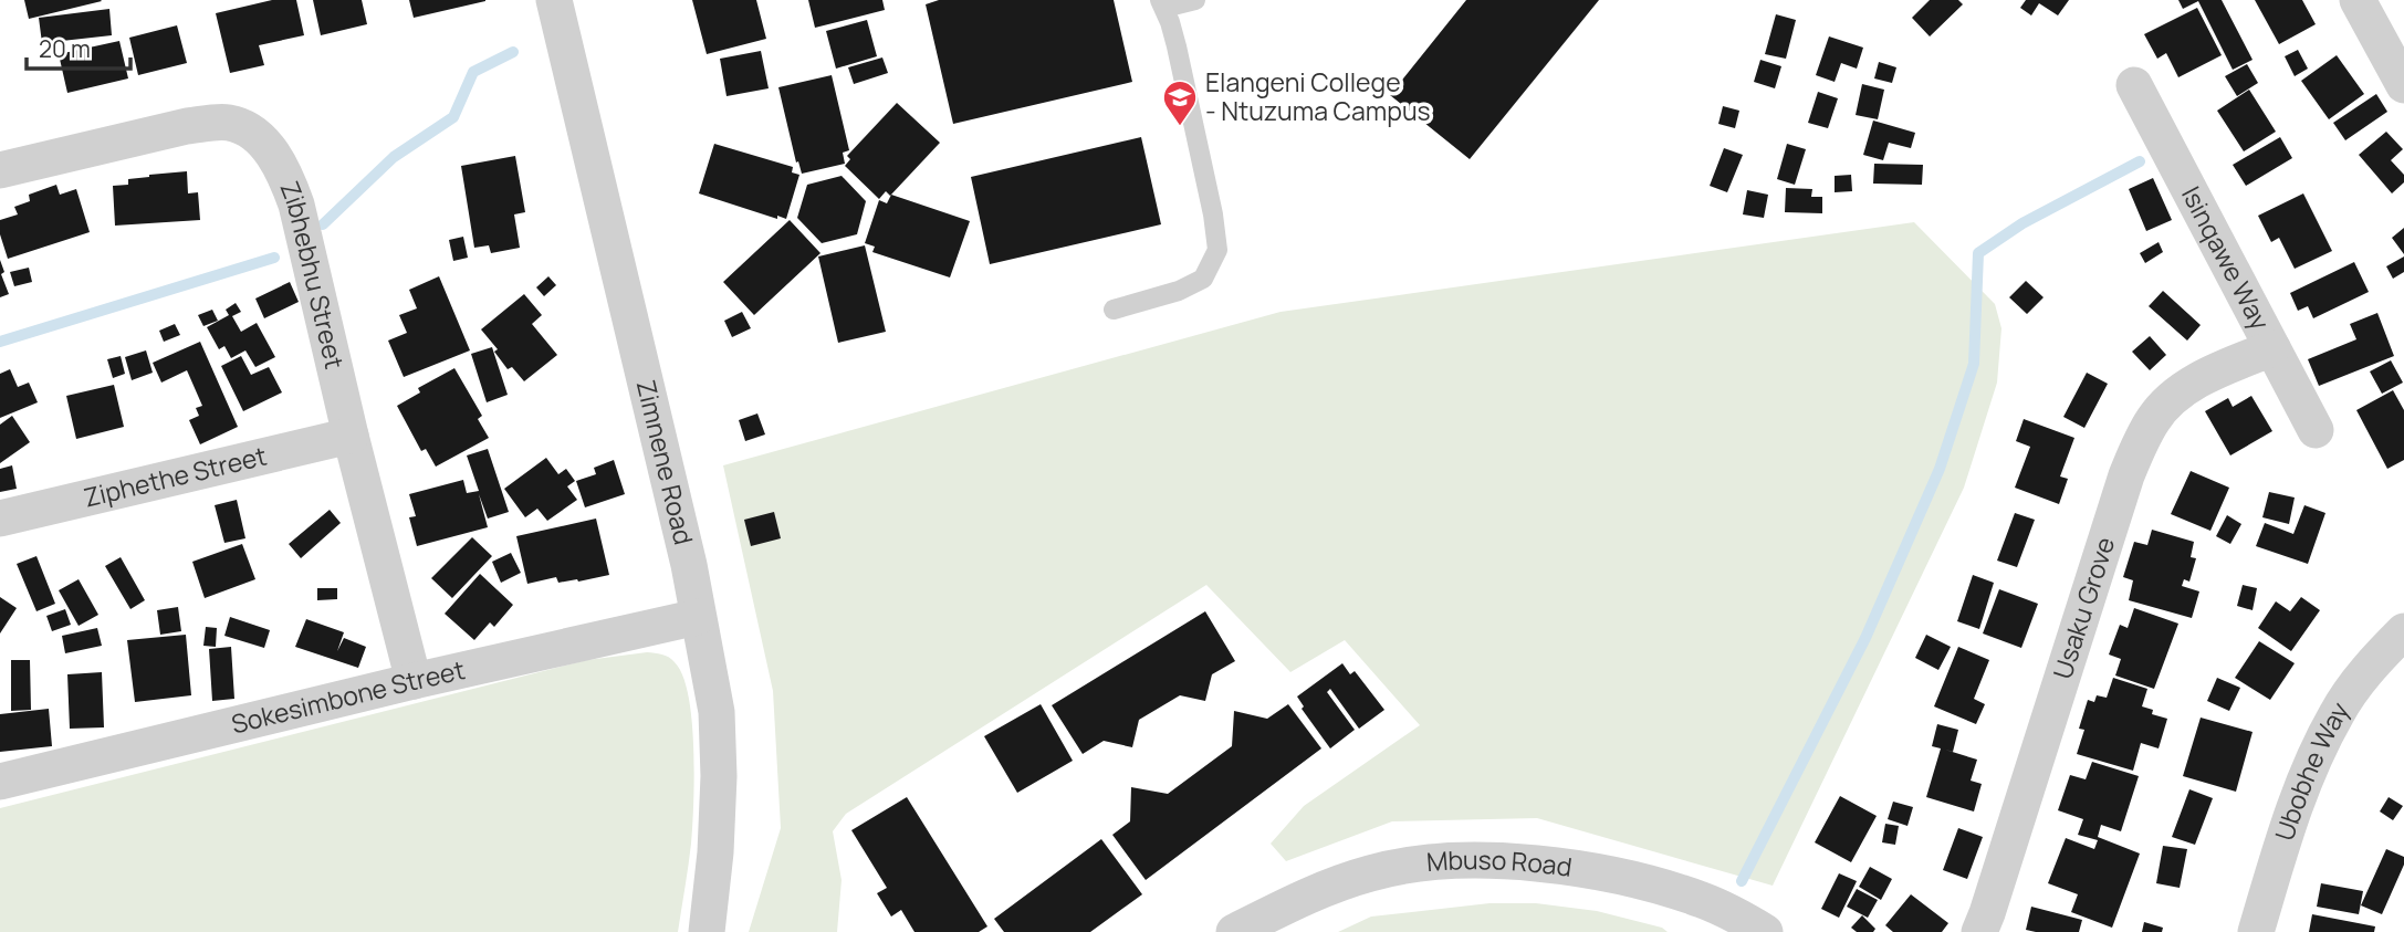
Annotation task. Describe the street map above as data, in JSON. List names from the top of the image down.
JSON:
{
  "streets": {
    "street": [
      "Isinqawe Way",
      "Zibhebhu Street",
      "Zimnene Road",
      "Ziphethe Street",
      "Usaku Grove",
      "Sokesimbone Street",
      "Ubobhe Way",
      "Mbuso Road"
    ]
  },
  "crossings": [
    ["Isinqawe Way", "Usaku Grove"],
    ["Zibhebhu Street", "Ziphethe Street"],
    ["Zibhebhu Street", "Sokesimbone Street"],
    ["Zimnene Road", "Sokesimbone Street"]
  ],
  "places": {
    "school or university": ["Elangeni College - Ntuzuma Campus"]
  },
  "scale_bar": "20 m"
}
